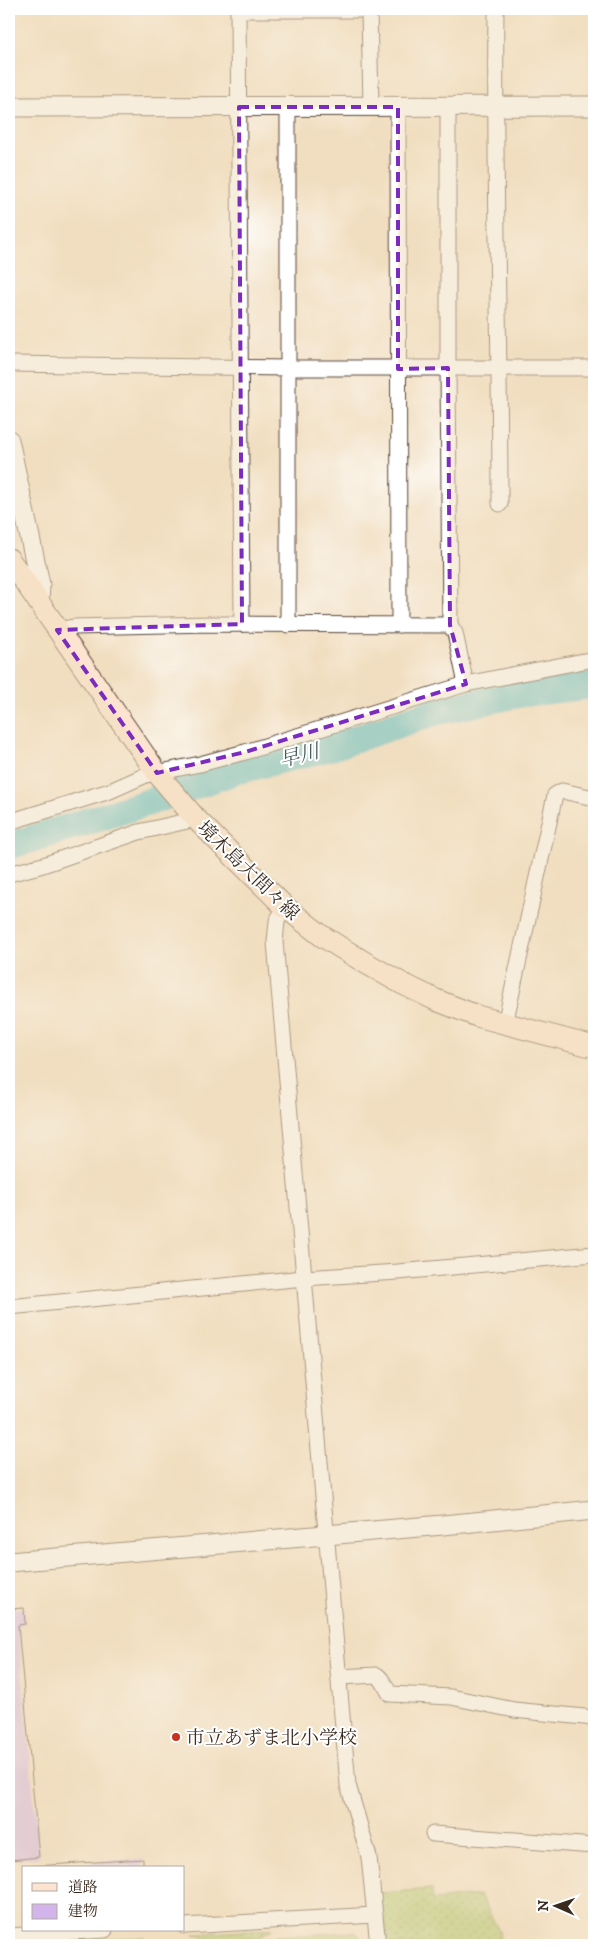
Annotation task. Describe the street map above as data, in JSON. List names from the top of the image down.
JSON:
{
  "streets": {
    "main road": ["境木島大間々線"]
  },
  "water": ["早川"],
  "places": ["市立あずま北小学校"],
  "legend": ["道路", "建物"],
  "north": "left"
}
